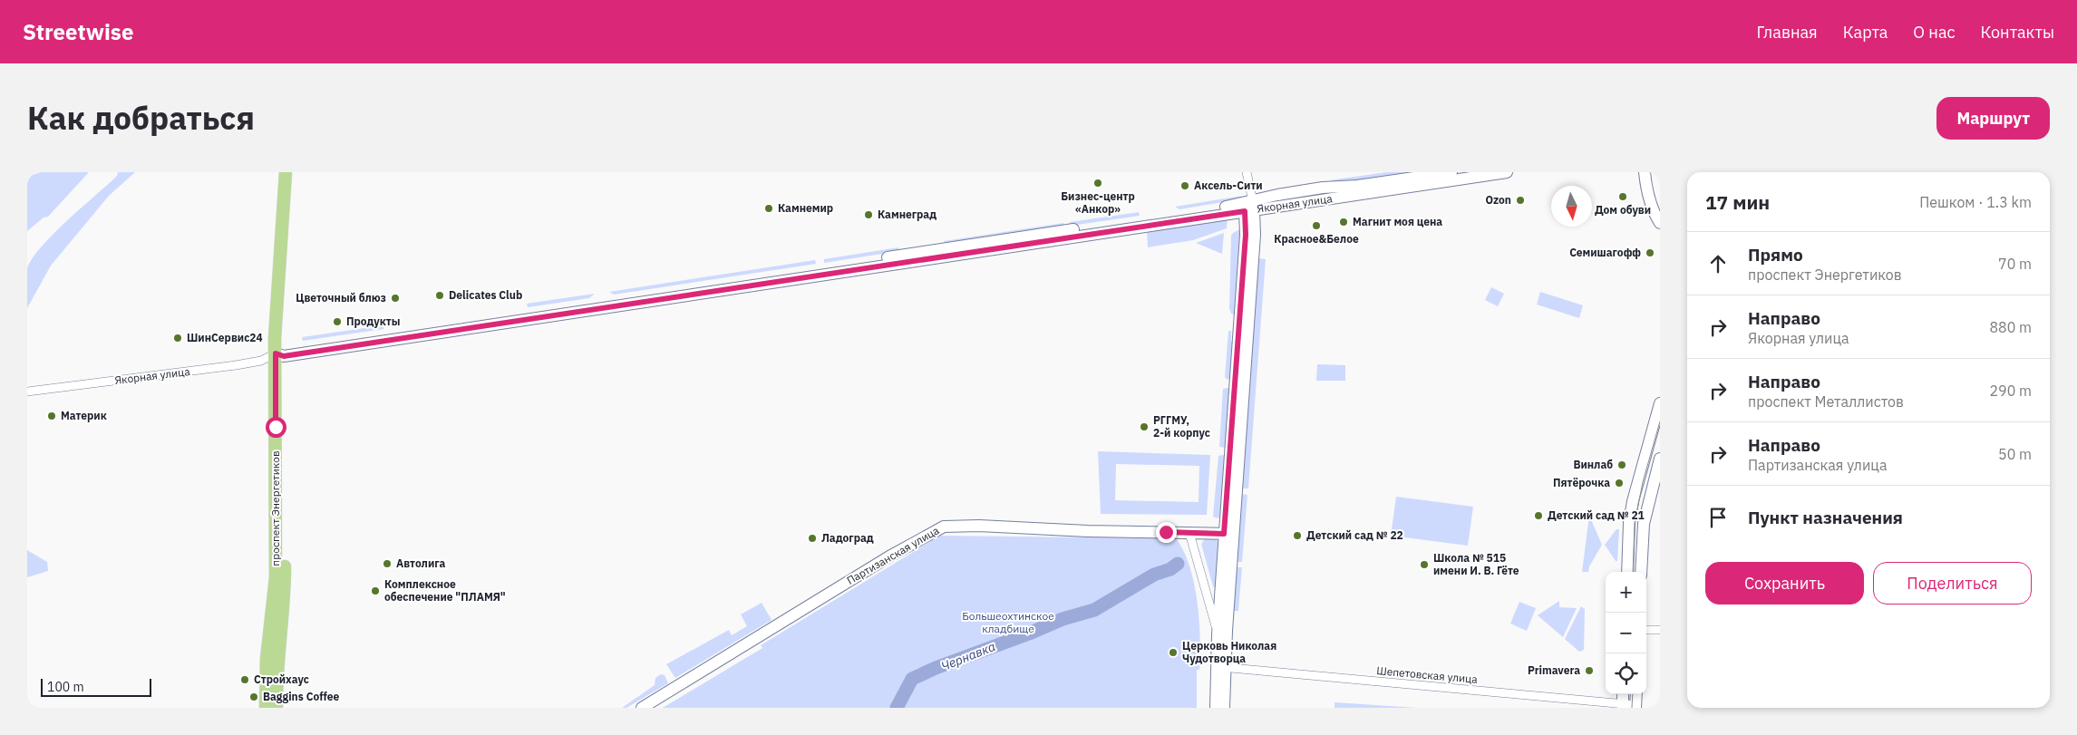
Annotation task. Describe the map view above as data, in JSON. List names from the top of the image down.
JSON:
{
  "streets": {
    "main road": ["проспект Энергетиков"],
    "street": ["Якорная улица", "Партизанская улица", "Шепетовская улица"]
  },
  "crossings": [
    ["Якорная улица", "проспект Энергетиков"]
  ],
  "water": ["Чернавка"],
  "parks": ["Большеохтинское кладбище"],
  "places": [
    "Бизнес-центр «Анкор»",
    "Аксель-Сити",
    "Дом обуви",
    "Ozon",
    "Камнемир",
    "Камнеград",
    "Магнит моя цена",
    "Красное&Белое",
    "Семишагофф",
    "Delicates Club",
    "Цветочный блюз",
    "Продукты",
    "ШинCервис24",
    "Материк",
    "РГГМУ, 2-й корпус",
    "Винлаб",
    "Пятёрочка",
    "Детский сад № 21",
    "Детский сад № 22",
    "Ладоград",
    "Автолига",
    "Школа № 515 имени И. В. Гёте",
    "Комплексное обеспечение \"ПЛАМЯ\"",
    "Церковь Николая Чудотворца",
    "Primavera",
    "Стройхаус",
    "Baggins Coffee"
  ],
  "scale_bar": "100 m",
  "north": "bottom",
  "page": {
    "header": "Streetwise",
    "nav": [
      "Главная",
      "Карта",
      "О нас",
      "Контакты"
    ],
    "title": "Как добраться",
    "buttons": [
      "Маршрут",
      ["Сохранить", "Поделиться"]
    ],
    "heading": ["17 мин", "Пешком · 1.3 km"],
    "list": [
      ["Прямо", "проспект Энергетиков", "70 m"],
      ["Направо", "Якорная улица", "880 m"],
      ["Направо", "проспект Металлистов", "290 m"],
      ["Направо", "Партизанская улица", "50 m"],
      "Пункт назначения"
    ],
    "map_buttons": ["+", "−"],
    "scale": "100 m"
  }
}
